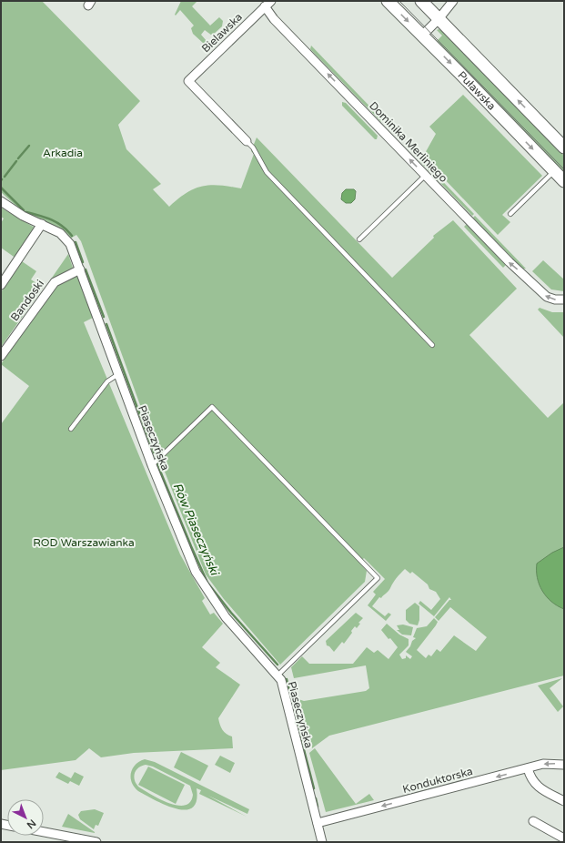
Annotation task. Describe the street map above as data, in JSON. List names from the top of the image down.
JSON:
{
  "streets": {
    "main road": ["Puławska"],
    "street": [
      "Bielawska",
      "Dominika Merliniego",
      "Bandoski",
      "Piaseczyńska",
      "Konduktorska"
    ]
  },
  "crossings": [
    ["Bielawska", "Dominika Merliniego"],
    ["Bandoski", "Piaseczyńska"],
    ["Piaseczyńska", "Konduktorska"]
  ],
  "one_way": ["Dominika Merliniego", "Konduktorska"],
  "water": ["Rów Piaseczyński"],
  "parks": ["Arkadia", "ROD Warszawianka"],
  "north": "bottom right"
}
